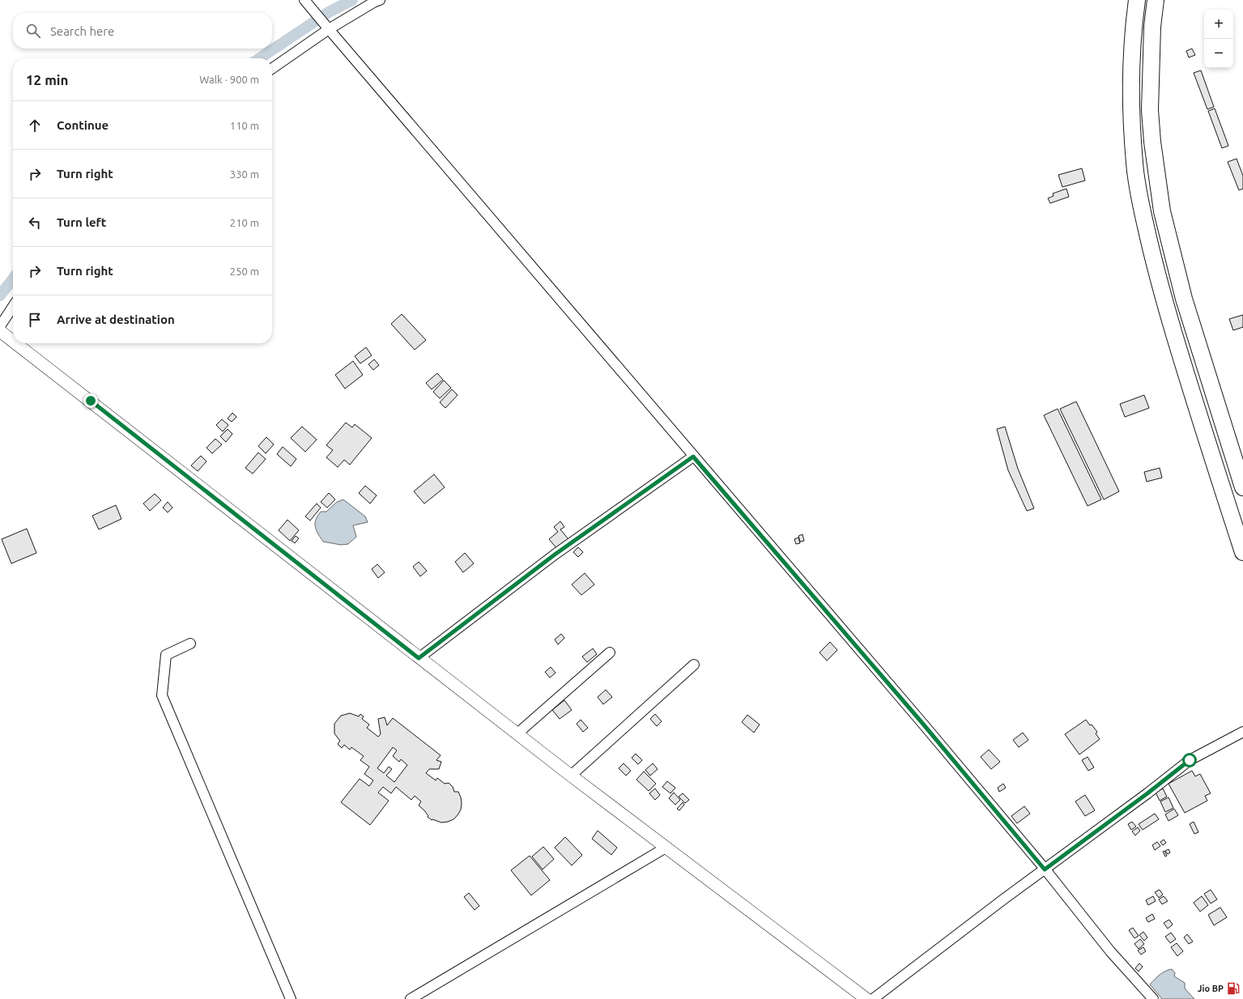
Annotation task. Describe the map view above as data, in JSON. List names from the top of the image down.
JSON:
{
  "places": {
    "fuel station": ["Jio BP"]
  },
  "page": {
    "map_buttons": ["+", "−"],
    "search": "Search here",
    "heading": ["12 min", "Walk · 900 m"],
    "list": [
      ["Continue", "110 m"],
      ["Turn right", "330 m"],
      ["Turn left", "210 m"],
      ["Turn right", "250 m"],
      "Arrive at destination"
    ]
  }
}
